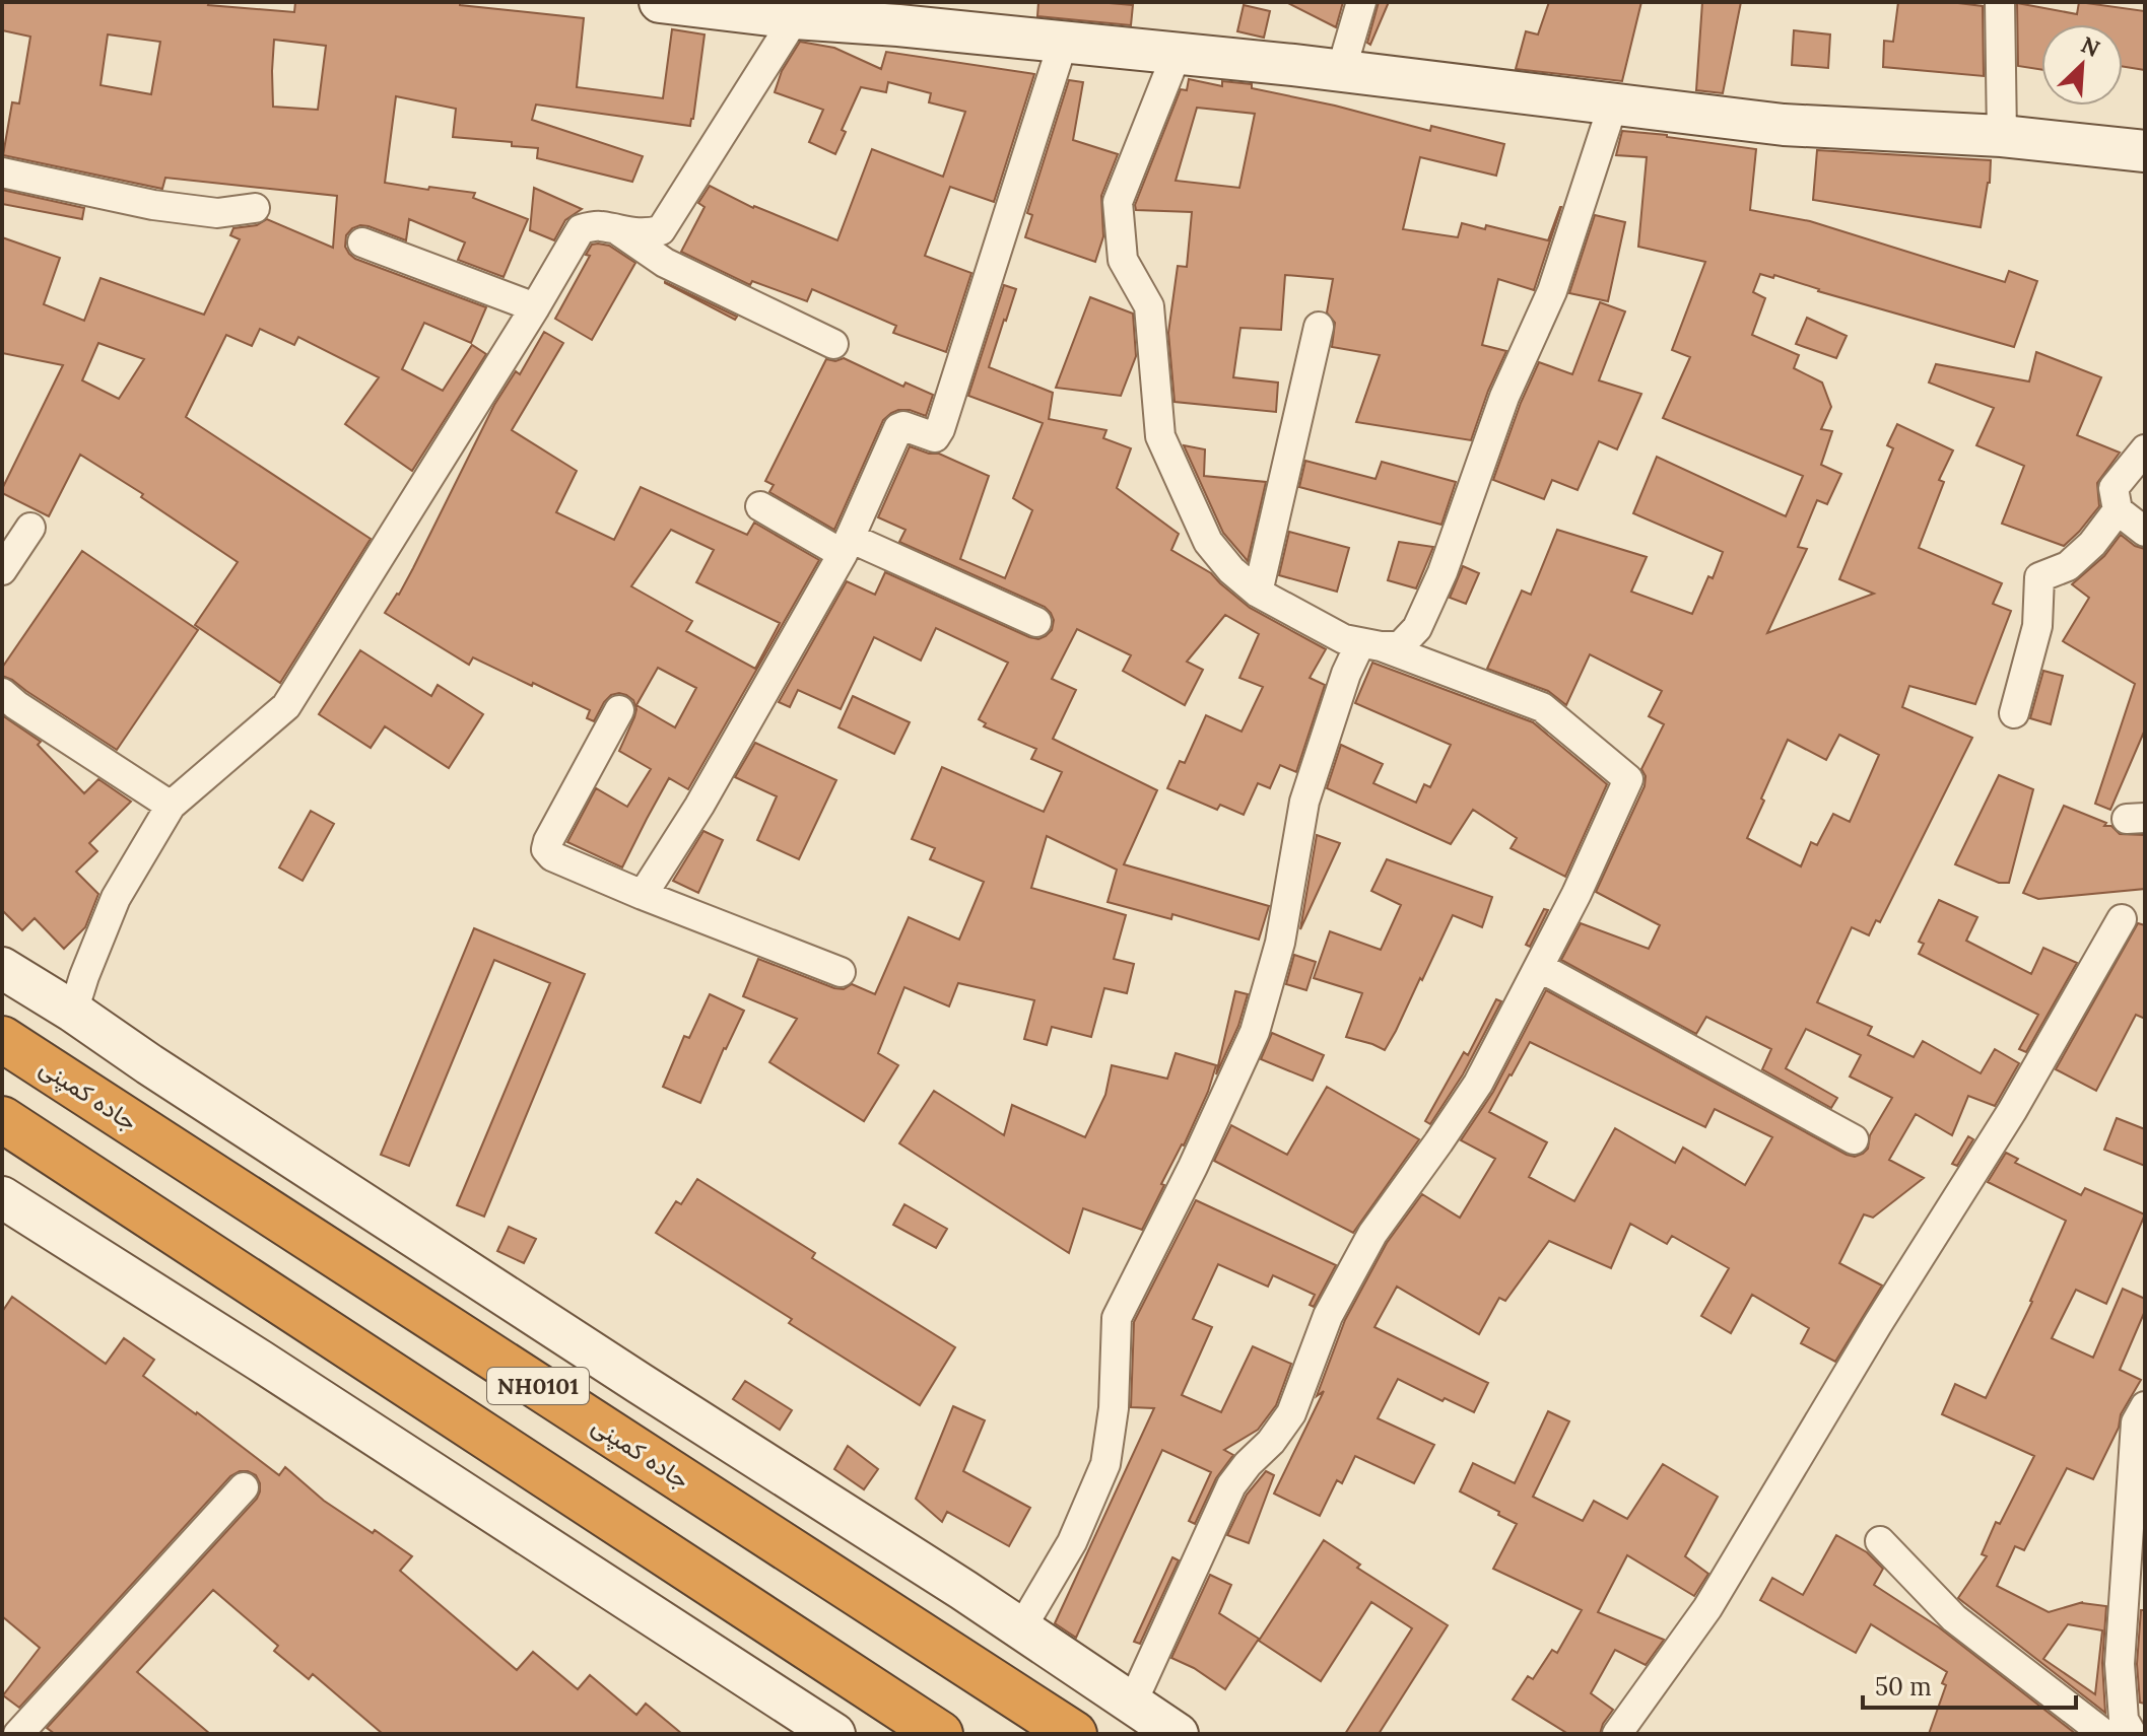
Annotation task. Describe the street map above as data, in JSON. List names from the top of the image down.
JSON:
{
  "streets": {
    "highway": ["جاده کمپنی", "NH0101"]
  },
  "scale_bar": "50 m",
  "north": "top right"
}
